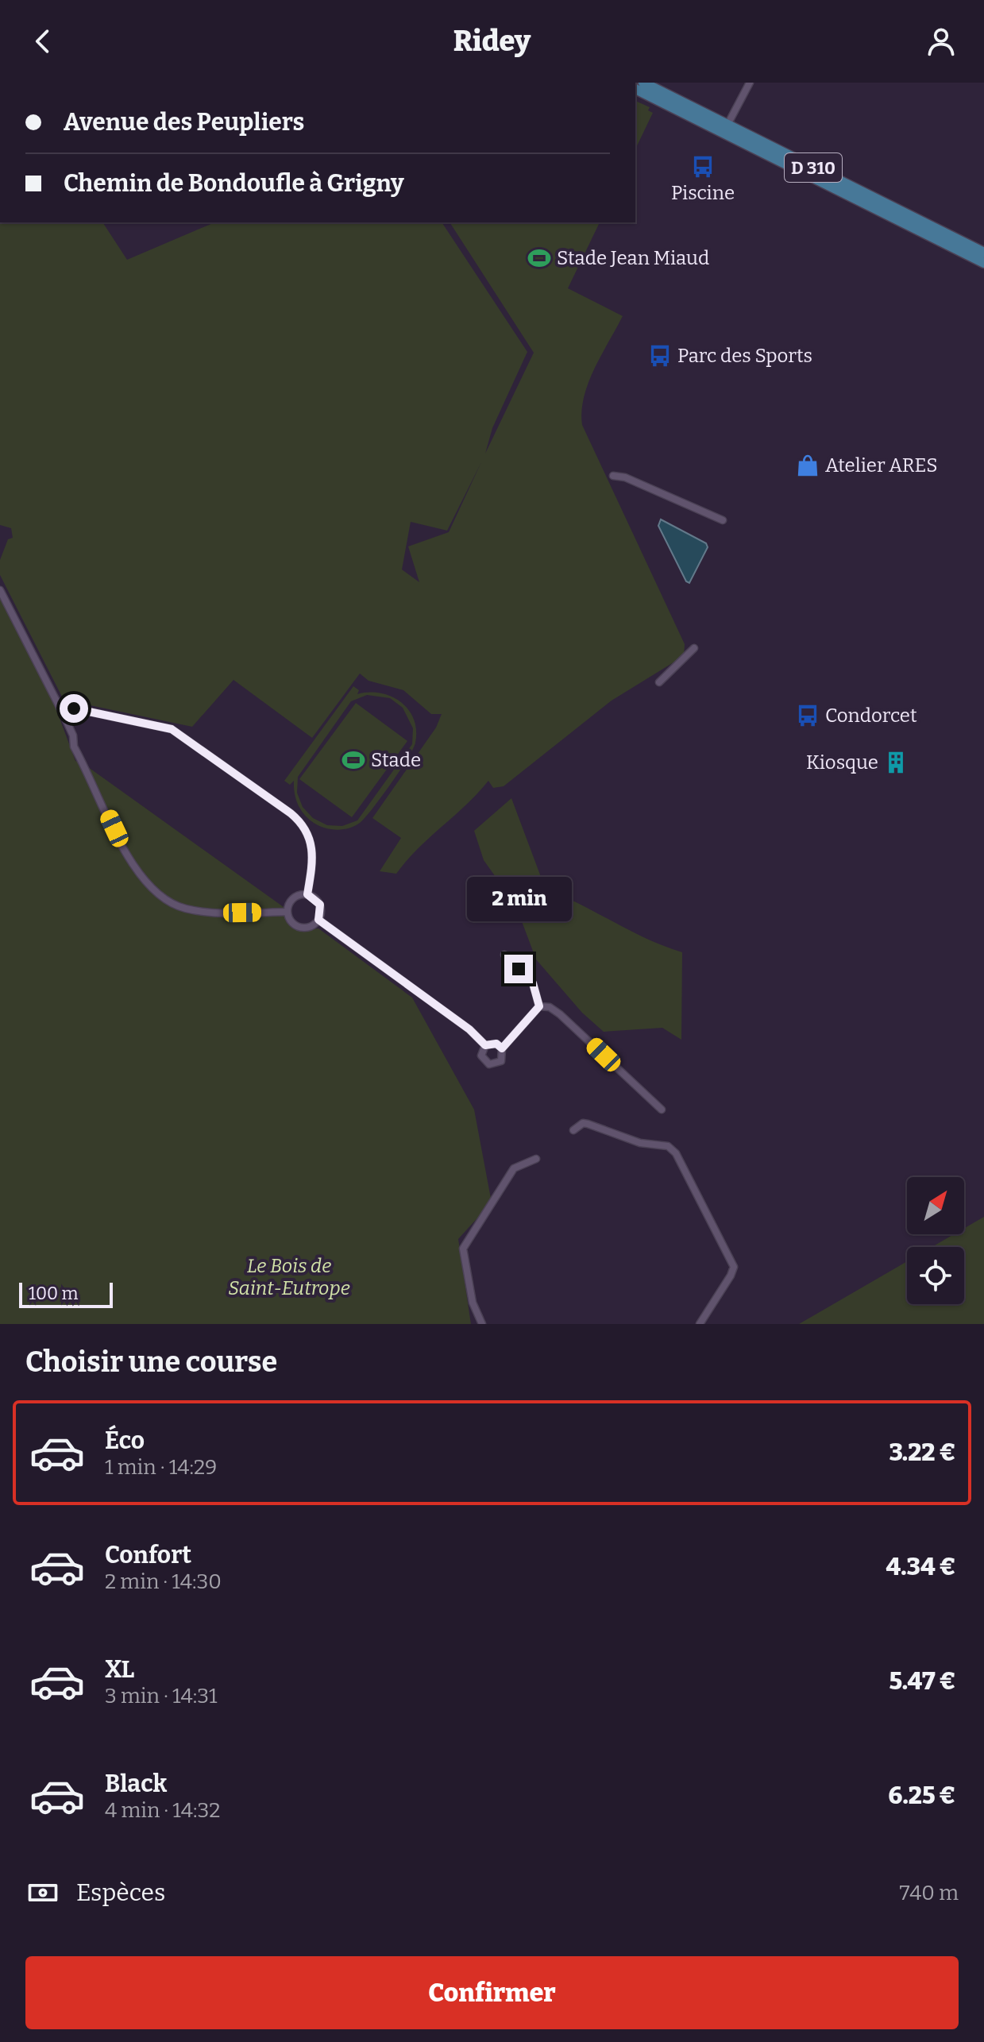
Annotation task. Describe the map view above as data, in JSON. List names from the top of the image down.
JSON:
{
  "streets": {
    "main road": ["D 310"]
  },
  "parks": ["Le Bois de Saint-Eutrope"],
  "places": {
    "bus stop": ["Piscine", "Parc des Sports", "Condorcet"],
    "sports": ["Stade Jean Miaud", "Stade"],
    "shop": ["Atelier ARES"],
    "building": ["Kiosque"]
  },
  "scale_bar": "100 m",
  "north": "top right",
  "page": {
    "header": "Ridey",
    "banner": ["Avenue des Peupliers", "Chemin de Bondoufle à Grigny"],
    "bubble": "2 min",
    "scale": "100 m",
    "heading": "Choisir une course",
    "list": [
      {
        "name": "Éco",
        "note": "1 min · 14:29",
        "value": "3.22 €"
      },
      {
        "name": "Confort",
        "note": "2 min · 14:30",
        "value": "4.34 €"
      },
      {
        "name": "XL",
        "note": "3 min · 14:31",
        "value": "5.47 €"
      },
      {
        "name": "Black",
        "note": "4 min · 14:32",
        "value": "6.25 €"
      }
    ],
    "pay": ["Espèces", "740 m"],
    "buttons": "Confirmer"
  }
}
